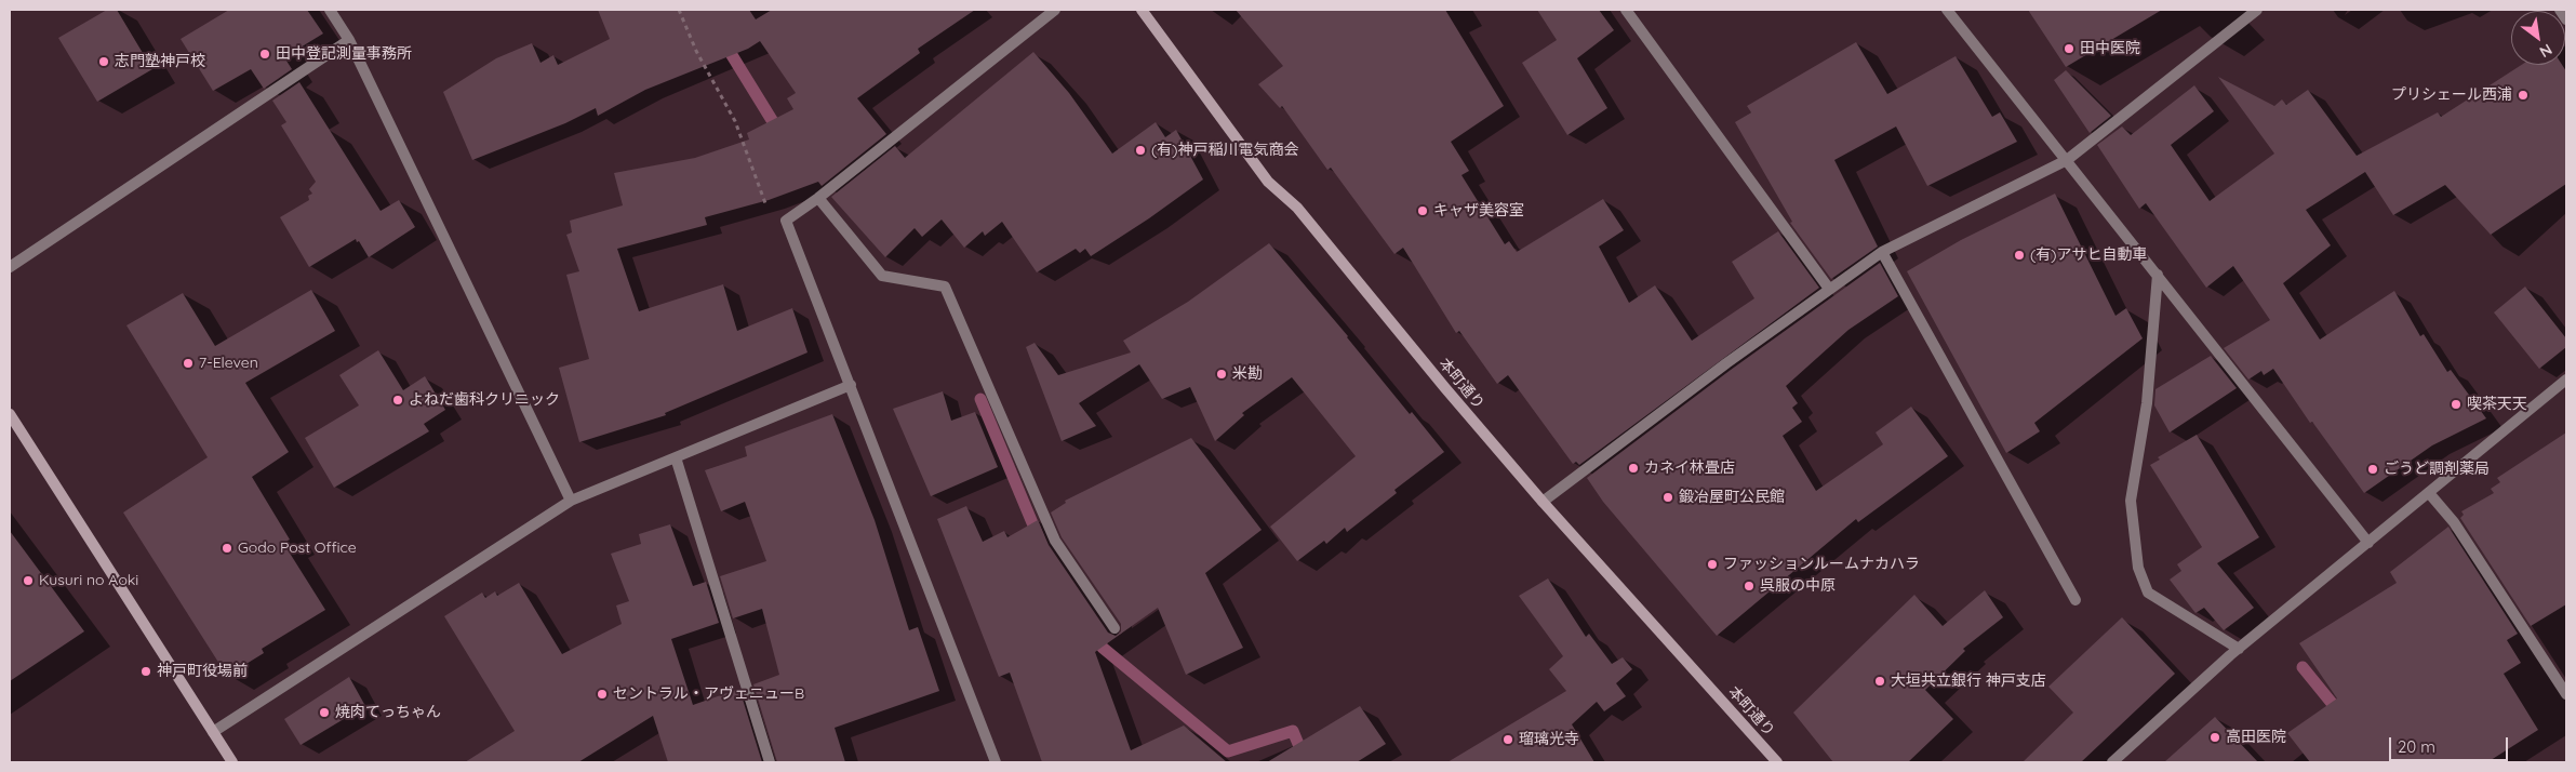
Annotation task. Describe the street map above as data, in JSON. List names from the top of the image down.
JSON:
{
  "streets": {
    "street": ["本町通り"]
  },
  "places": [
    "田中医院",
    "田中登記測量事務所",
    "志門塾神戸校",
    "プリシェール西浦",
    "(有)神戸稲川電気商会",
    "キャザ美容室",
    "(有)アサヒ自動車",
    "7-Eleven",
    "米勘",
    "よねだ歯科クリニック",
    "喫茶天天",
    "カネイ林畳店",
    "ごうど調剤薬局",
    "鍛冶屋町公民館",
    "Godo Post Office",
    "ファッションルームナカハラ",
    "Kusuri no Aoki",
    "呉服の中原",
    "神戸町役場前",
    "大垣共立銀行 神戸支店",
    "セントラル・アヴェニューB",
    "焼肉てっちゃん",
    "高田医院",
    "瑠璃光寺"
  ],
  "scale_bar": "20 m",
  "north": "bottom right"
}
